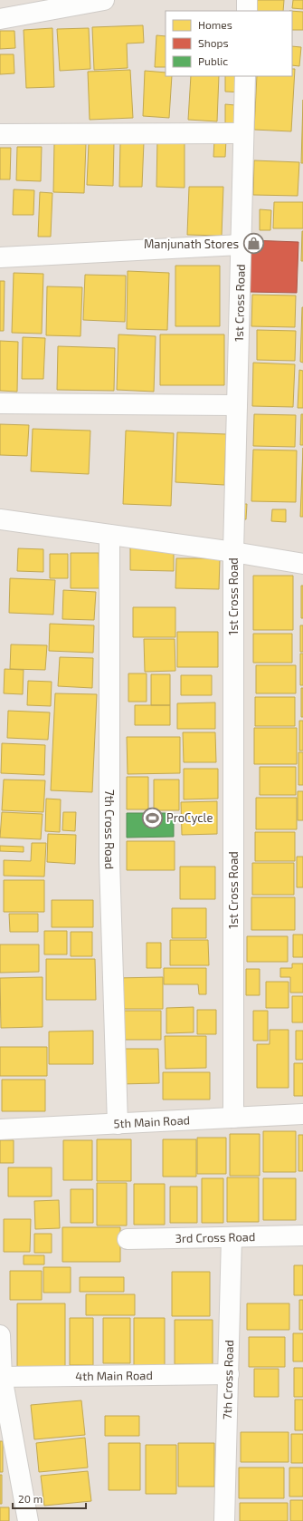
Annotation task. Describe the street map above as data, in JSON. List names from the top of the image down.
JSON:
{
  "streets": {
    "street": [
      "1st Cross Road",
      "7th Cross Road",
      "5th Main Road",
      "3rd Cross Road",
      "4th Main Road"
    ]
  },
  "crossings": [
    ["1st Cross Road", "5th Main Road"],
    ["7th Cross Road", "5th Main Road"],
    ["7th Cross Road", "3rd Cross Road"],
    ["7th Cross Road", "4th Main Road"]
  ],
  "places": {
    "shop": ["Manjunath Stores"],
    "sports": ["ProCycle"]
  },
  "legend": ["Homes", "Shops", "Public"],
  "scale_bar": "20 m"
}
